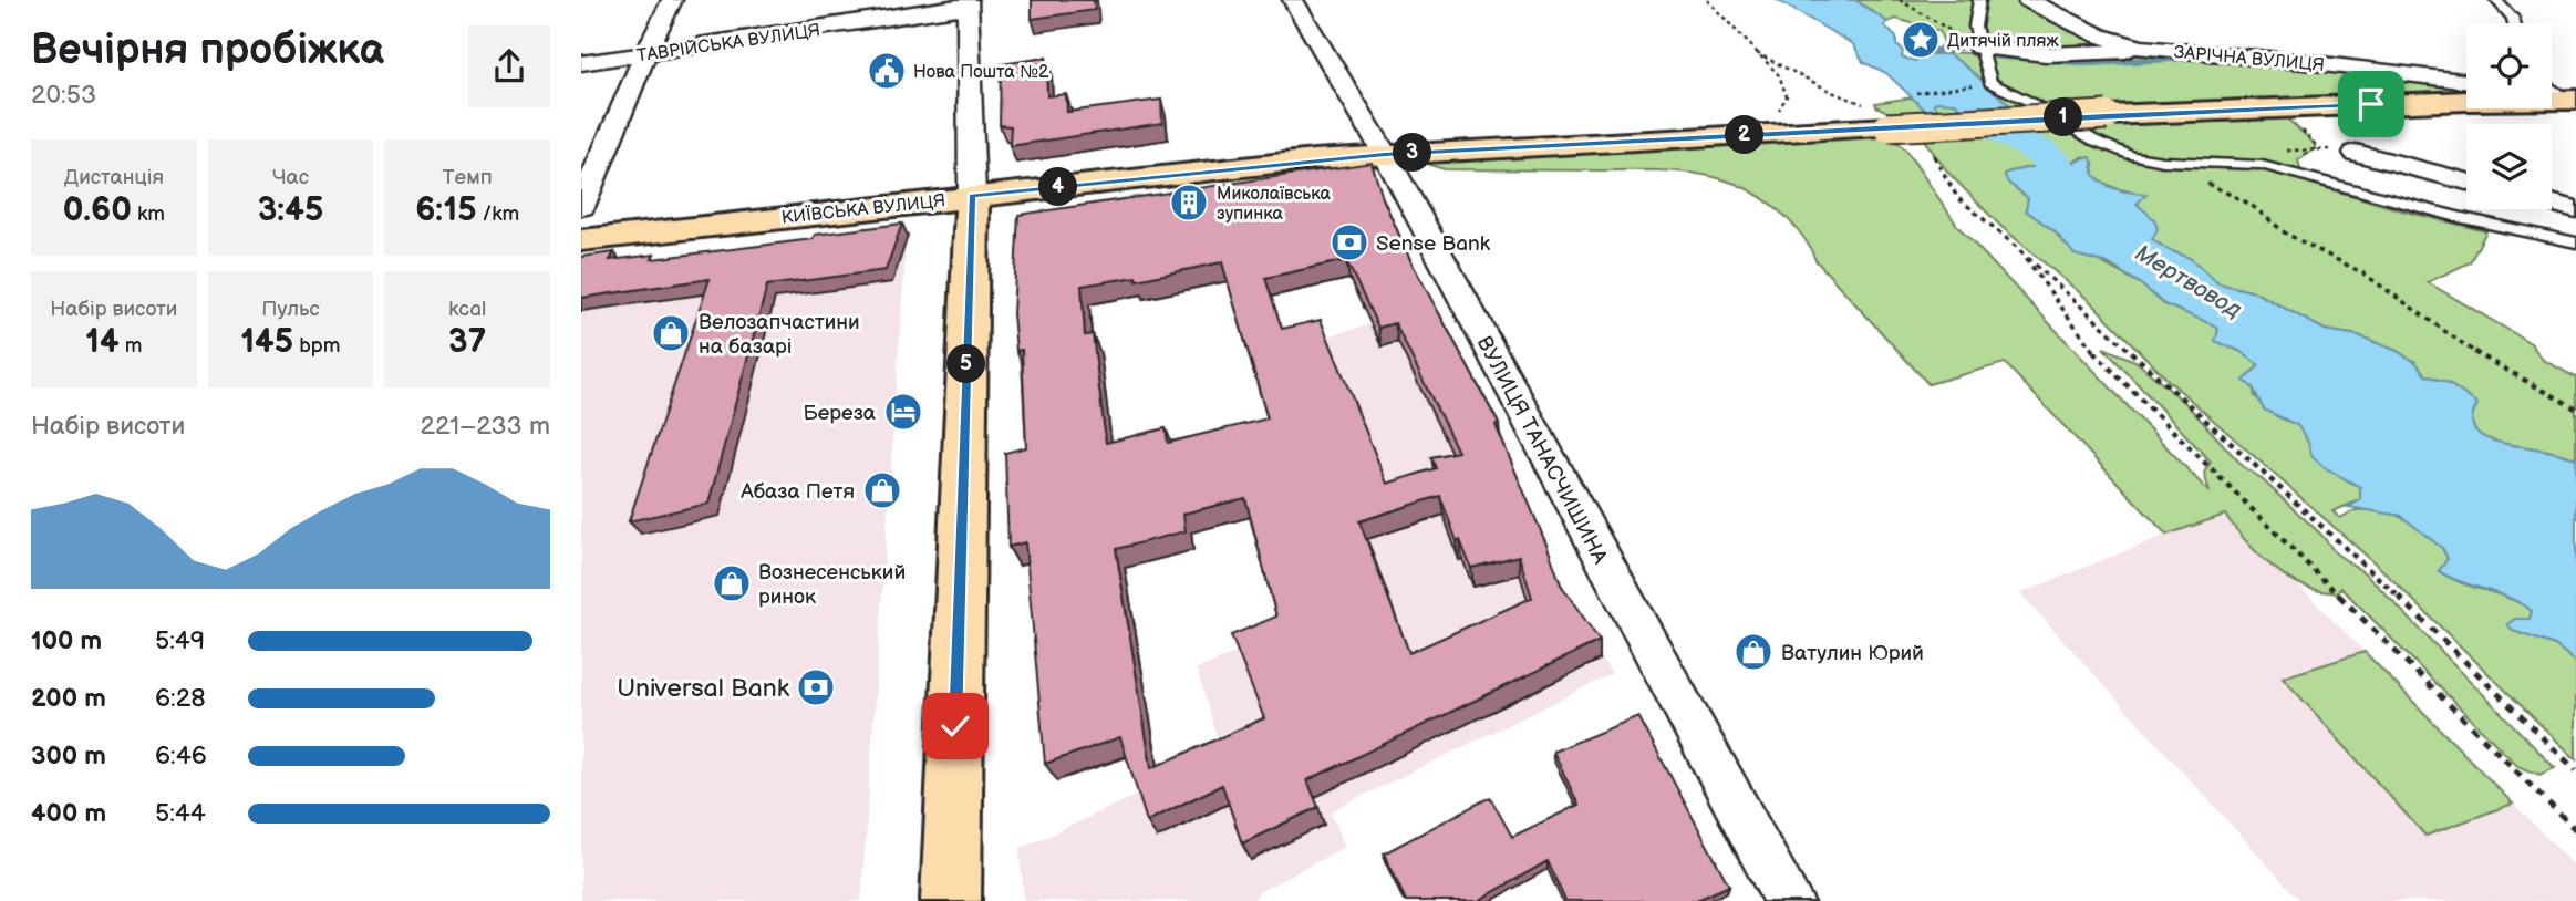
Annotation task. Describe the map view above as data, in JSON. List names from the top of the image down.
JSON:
{
  "streets": {
    "main road": ["КИЇВСЬКА ВУЛИЦЯ"],
    "street": ["ТАВРІЙСЬКА ВУЛИЦЯ", "ЗАРІЧНА ВУЛИЦЯ", "ВУЛИЦЯ ТАНАСЧИШИНА"]
  },
  "crossings": [
    ["КИЇВСЬКА ВУЛИЦЯ", "ВУЛИЦЯ ТАНАСЧИШИНА"]
  ],
  "water": ["Мертвовод"],
  "places": {
    "place": ["Дитячій пляж"],
    "public building": ["Нова Пошта №2"],
    "building": ["Миколаївська зупинка"],
    "bank": ["Sense Bank", "Universal Bank"],
    "shop": [
      "Велозапчастини на базарі",
      "Абаза Петя",
      "Вознесенський ринок",
      "Ватулин Юрий"
    ],
    "hotel": ["Береза"]
  },
  "page": {
    "heading": ["Вечірня пробіжка", "20:53"],
    "pins": [
      "1",
      "2",
      "3",
      "4",
      "5"
    ],
    "stats": [
      ["Дистанція", "0.60 km"],
      ["Час", "3:45"],
      ["Темп", "6:15 /km"],
      ["Набір висоти", "14 m"],
      ["Пульс", "145 bpm"],
      ["kcal", "37"]
    ],
    "chart": ["Набір висоти", "221–233 m"],
    "list": [
      {
        "name": "100 m",
        "note": "5:49"
      },
      {
        "name": "200 m",
        "note": "6:28"
      },
      {
        "name": "300 m",
        "note": "6:46"
      },
      {
        "name": "400 m",
        "note": "5:44"
      }
    ]
  }
}
